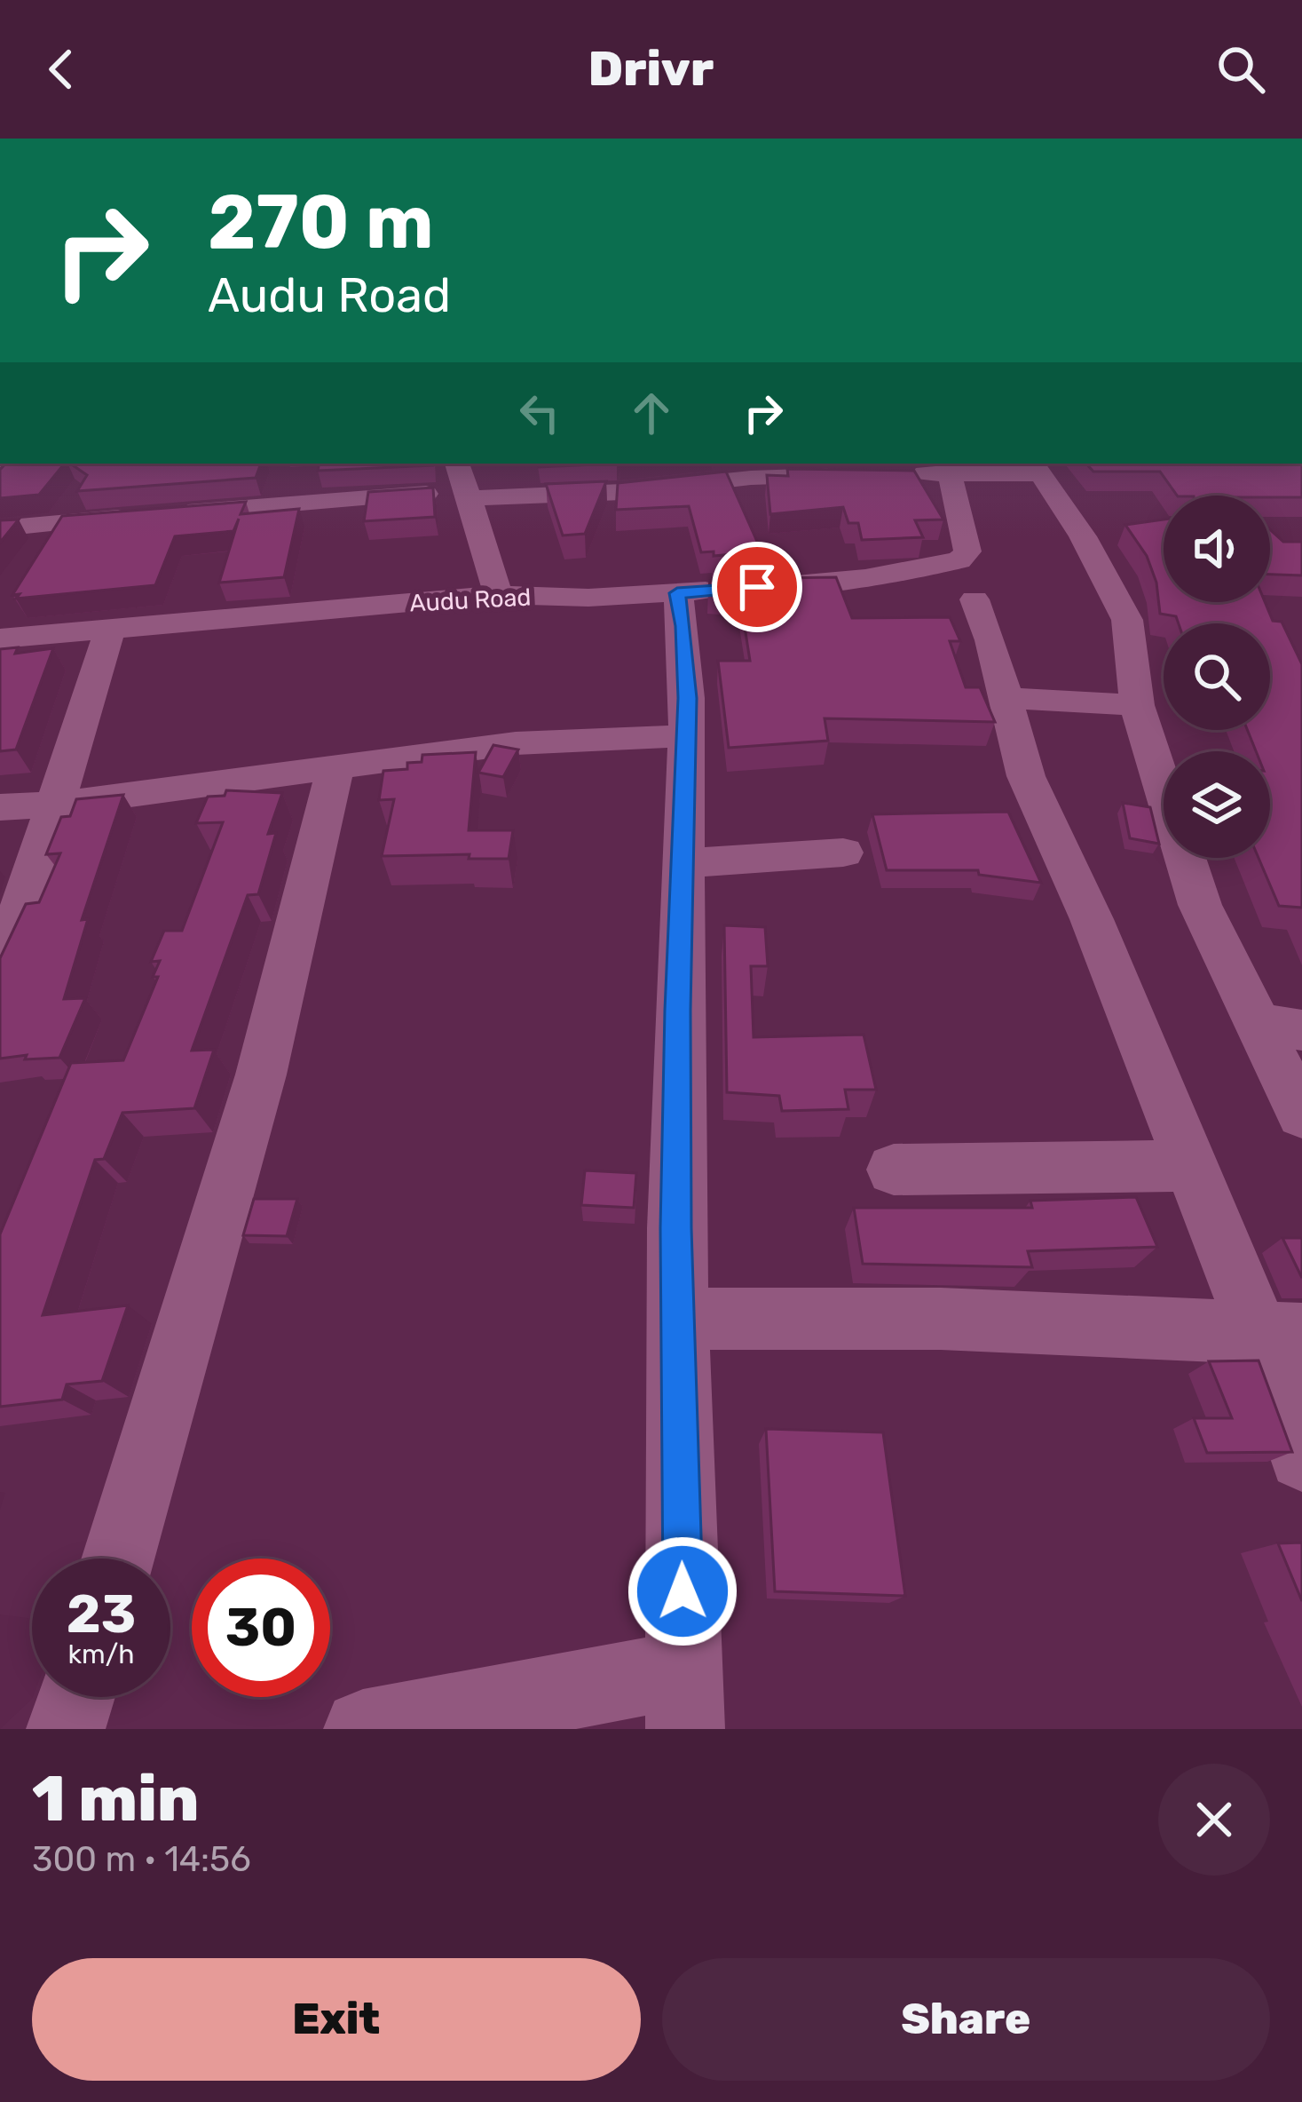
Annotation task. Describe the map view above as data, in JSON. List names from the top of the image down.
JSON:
{
  "streets": {
    "street": ["Audu Road"]
  },
  "page": {
    "header": "Drivr",
    "turn": ["270 m", "Audu Road"],
    "speed": "23 km/h",
    "limit": "30",
    "heading": ["1 min", "300 m · 14:56"],
    "buttons": ["Exit", "Share"]
  }
}
